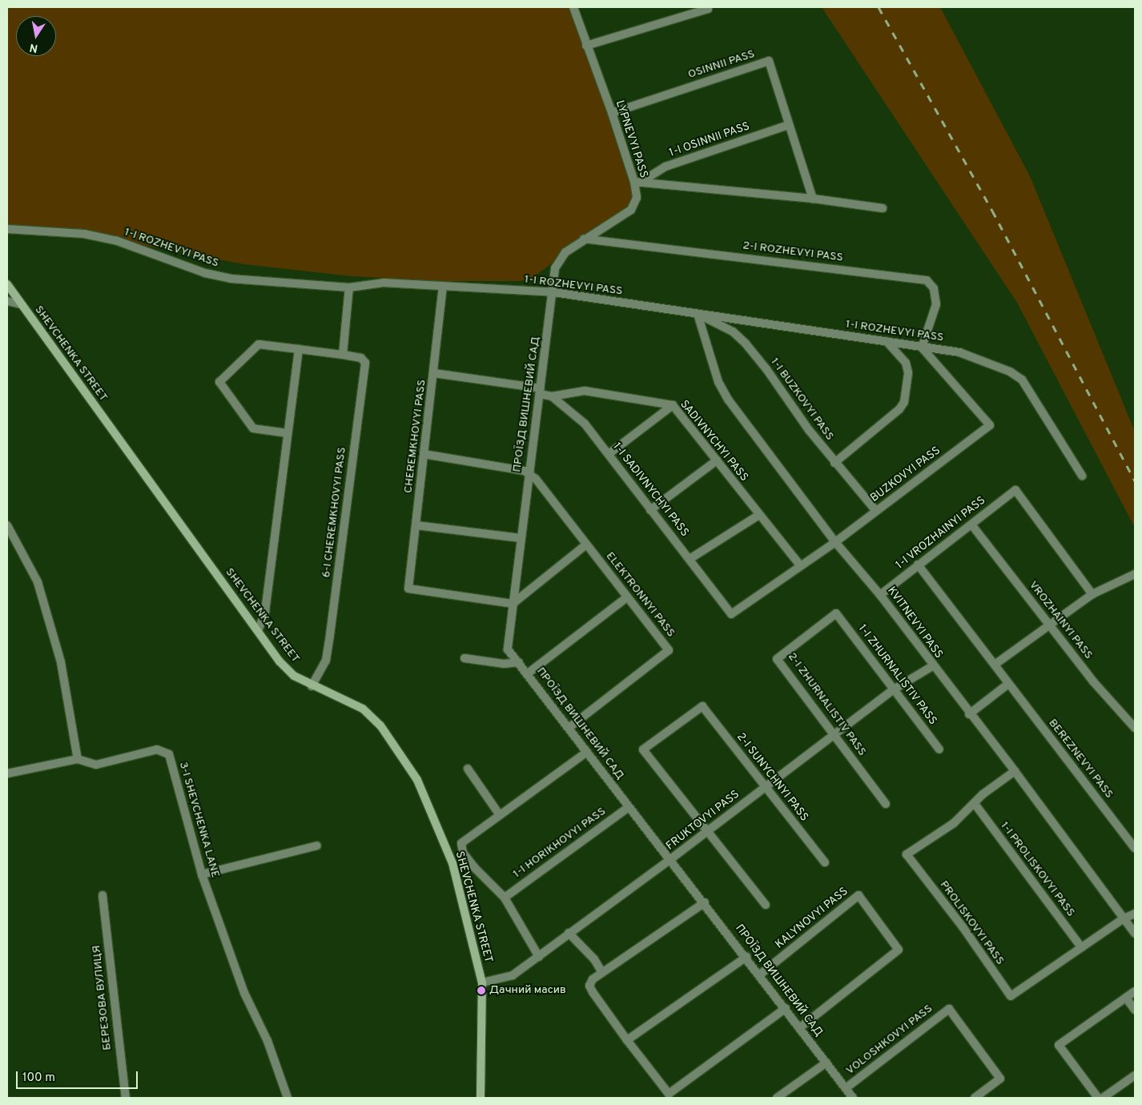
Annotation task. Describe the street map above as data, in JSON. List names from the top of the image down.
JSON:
{
  "streets": {
    "street": [
      "OSINNII PASS",
      "LYPNEVYI PASS",
      "1-I OSINNII PASS",
      "1-I ROZHEVYI PASS",
      "2-I ROZHEVYI PASS",
      "SHEVCHENKA STREET",
      "1-I BUZKOVYI PASS",
      "ПРОЇЗД ВИШНЕВИЙ САД",
      "CHEREMKHOVYI PASS",
      "SADIVNYCHYI PASS",
      "BUZKOVYI PASS",
      "1-I SADIVNYCHYI PASS",
      "6-I CHEREMKHOVYI PASS",
      "1-I VROZHAINYI PASS",
      "ELEKTRONNYI PASS",
      "VROZHAINYI PASS",
      "KVITNEVYI PASS",
      "1-I ZHURNALISTIV PASS",
      "2-I ZHURNALISTIV PASS",
      "BEREZNEVYI PASS",
      "2-I SUNYCHNYI PASS",
      "3-I SHEVCHENKA LANE",
      "FRUKTOVYI PASS",
      "1-I HORIKHOVYI PASS",
      "1-I PROLISKOVYI PASS",
      "KALYNOVYI PASS",
      "PROLISKOVYI PASS",
      "БЕРЕЗОВА ВУЛИЦЯ",
      "VOLOSHKOVYI PASS"
    ]
  },
  "crossings": [
    ["OSINNII PASS", "LYPNEVYI PASS"],
    ["OSINNII PASS", "1-I OSINNII PASS"],
    ["LYPNEVYI PASS", "1-I OSINNII PASS"],
    ["LYPNEVYI PASS", "1-I ROZHEVYI PASS"],
    ["LYPNEVYI PASS", "2-I ROZHEVYI PASS"],
    ["LYPNEVYI PASS", "ПРОЇЗД ВИШНЕВИЙ САД"],
    ["1-I ROZHEVYI PASS", "2-I ROZHEVYI PASS"],
    ["1-I ROZHEVYI PASS", "1-I BUZKOVYI PASS"],
    ["1-I ROZHEVYI PASS", "ПРОЇЗД ВИШНЕВИЙ САД"],
    ["1-I ROZHEVYI PASS", "CHEREMKHOVYI PASS"],
    ["1-I ROZHEVYI PASS", "BUZKOVYI PASS"],
    ["1-I ROZHEVYI PASS", "KVITNEVYI PASS"],
    ["2-I ROZHEVYI PASS", "BUZKOVYI PASS"],
    ["SHEVCHENKA STREET", "6-I CHEREMKHOVYI PASS"],
    ["SHEVCHENKA STREET", "FRUKTOVYI PASS"],
    ["1-I BUZKOVYI PASS", "BUZKOVYI PASS"],
    ["1-I BUZKOVYI PASS", "KVITNEVYI PASS"],
    ["ПРОЇЗД ВИШНЕВИЙ САД", "CHEREMKHOVYI PASS"],
    ["ПРОЇЗД ВИШНЕВИЙ САД", "1-I SADIVNYCHYI PASS"],
    ["ПРОЇЗД ВИШНЕВИЙ САД", "ELEKTRONNYI PASS"],
    ["ПРОЇЗД ВИШНЕВИЙ САД", "FRUKTOVYI PASS"],
    ["ПРОЇЗД ВИШНЕВИЙ САД", "1-I HORIKHOVYI PASS"],
    ["ПРОЇЗД ВИШНЕВИЙ САД", "KALYNOVYI PASS"],
    ["ПРОЇЗД ВИШНЕВИЙ САД", "VOLOSHKOVYI PASS"],
    ["CHEREMKHOVYI PASS", "1-I SADIVNYCHYI PASS"],
    ["SADIVNYCHYI PASS", "BUZKOVYI PASS"],
    ["SADIVNYCHYI PASS", "1-I SADIVNYCHYI PASS"],
    ["BUZKOVYI PASS", "1-I SADIVNYCHYI PASS"],
    ["BUZKOVYI PASS", "KVITNEVYI PASS"],
    ["1-I VROZHAINYI PASS", "VROZHAINYI PASS"],
    ["1-I VROZHAINYI PASS", "KVITNEVYI PASS"],
    ["1-I VROZHAINYI PASS", "BEREZNEVYI PASS"],
    ["KVITNEVYI PASS", "FRUKTOVYI PASS"],
    ["KVITNEVYI PASS", "PROLISKOVYI PASS"],
    ["1-I ZHURNALISTIV PASS", "2-I ZHURNALISTIV PASS"],
    ["1-I ZHURNALISTIV PASS", "FRUKTOVYI PASS"],
    ["2-I ZHURNALISTIV PASS", "FRUKTOVYI PASS"],
    ["2-I SUNYCHNYI PASS", "FRUKTOVYI PASS"],
    ["1-I PROLISKOVYI PASS", "PROLISKOVYI PASS"]
  ],
  "places": ["Дачний масив"],
  "scale_bar": "100 m",
  "north": "bottom"
}
